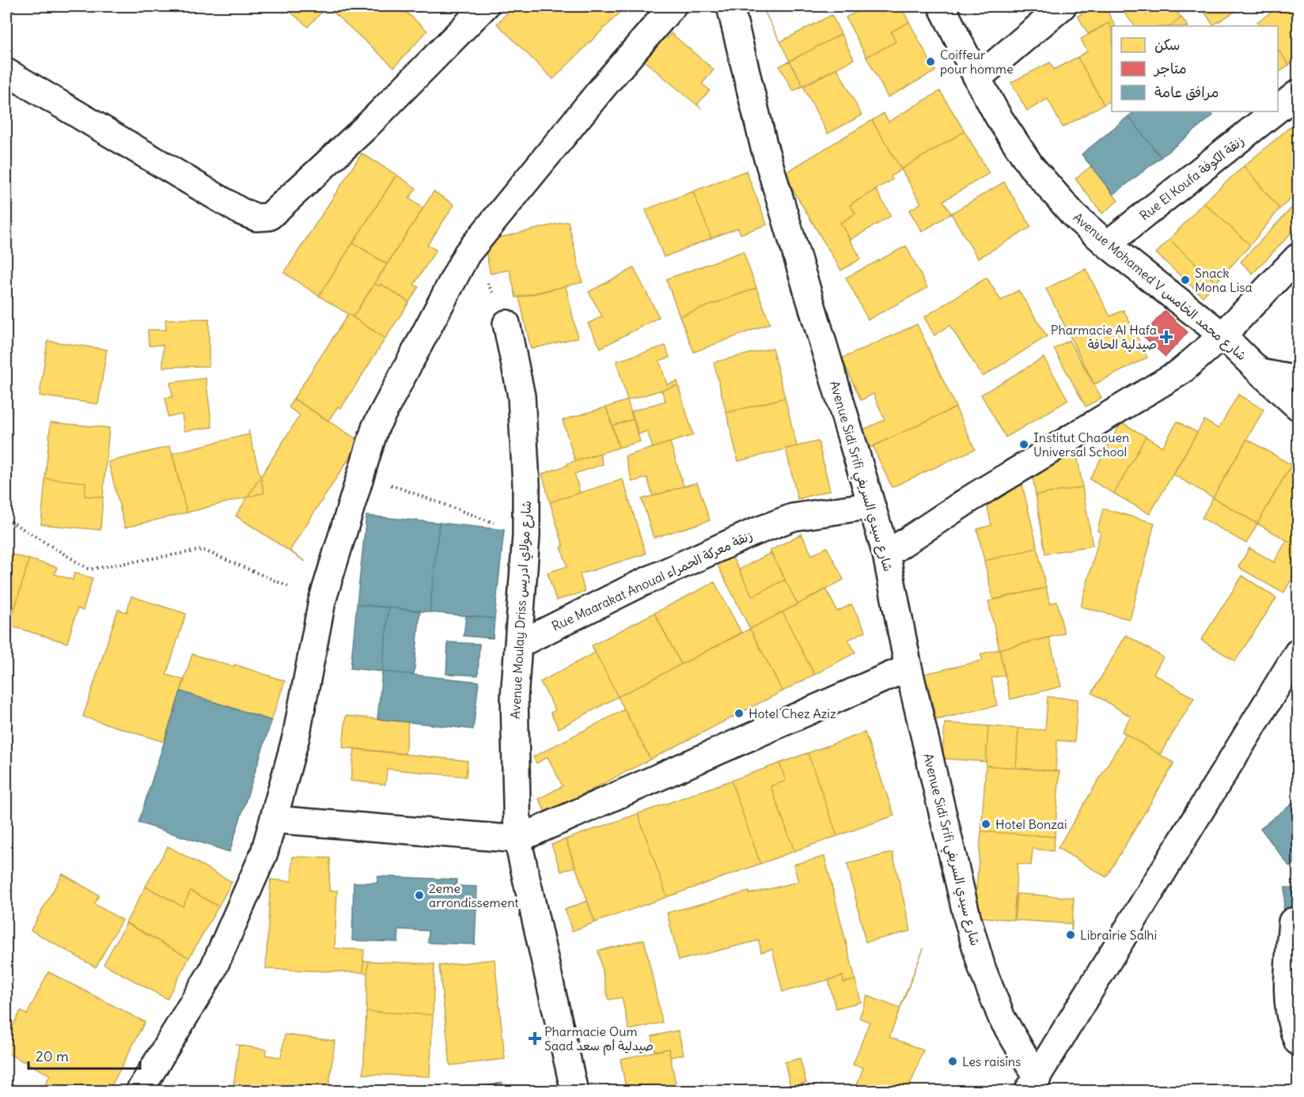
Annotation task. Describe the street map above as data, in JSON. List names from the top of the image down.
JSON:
{
  "streets": {
    "street": [
      "Rue El Koufa زنقة الكوفة",
      "Avenue Mohamed V شارع محمد الخامس",
      "Avenue Sidi Srifi شارع سيدي السريفي",
      "Rue Maarakat Anoual زنقة معركة الحمراء",
      "Avenue Moulay Driss شارع مولاي ادريس"
    ]
  },
  "crossings": [
    ["Rue El Koufa زنقة الكوفة", "Avenue Mohamed V شارع محمد الخامس"],
    ["Avenue Sidi Srifi شارع سيدي السريفي", "Rue Maarakat Anoual زنقة معركة الحمراء"],
    ["Rue Maarakat Anoual زنقة معركة الحمراء", "Avenue Moulay Driss شارع مولاي ادريس"]
  ],
  "places": {
    "other": [
      "Coiffeur pour homme",
      "Snack Mona Lisa",
      "Institut Chaouen Universal School",
      "Hotel Chez Aziz",
      "Hotel Bonzai",
      "2eme arrondissement",
      "Librairie Salhi",
      "Les raisins"
    ],
    "health": ["Pharmacie Al Hafa صيدلية الحافة", "Pharmacie Oum Saad صيدلية أم سعد"]
  },
  "legend": ["سكن", "متاجر", "مرافق عامة"],
  "scale_bar": "20 m"
}
